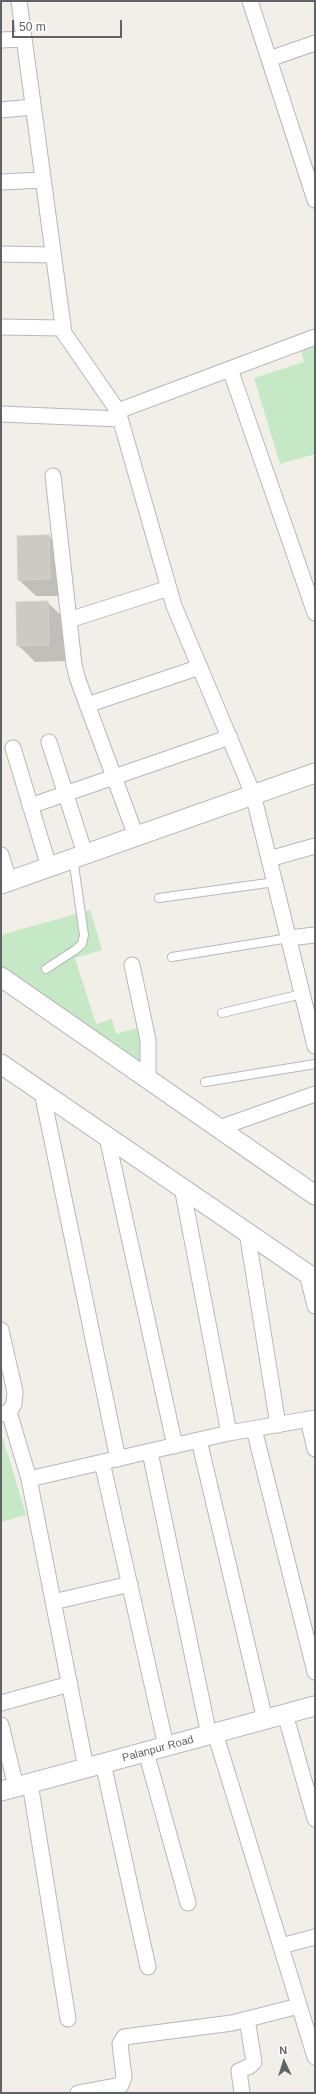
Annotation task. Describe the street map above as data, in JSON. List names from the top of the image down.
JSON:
{
  "streets": {
    "street": ["Palanpur Road"]
  },
  "scale_bar": "50 m",
  "north": "top"
}
